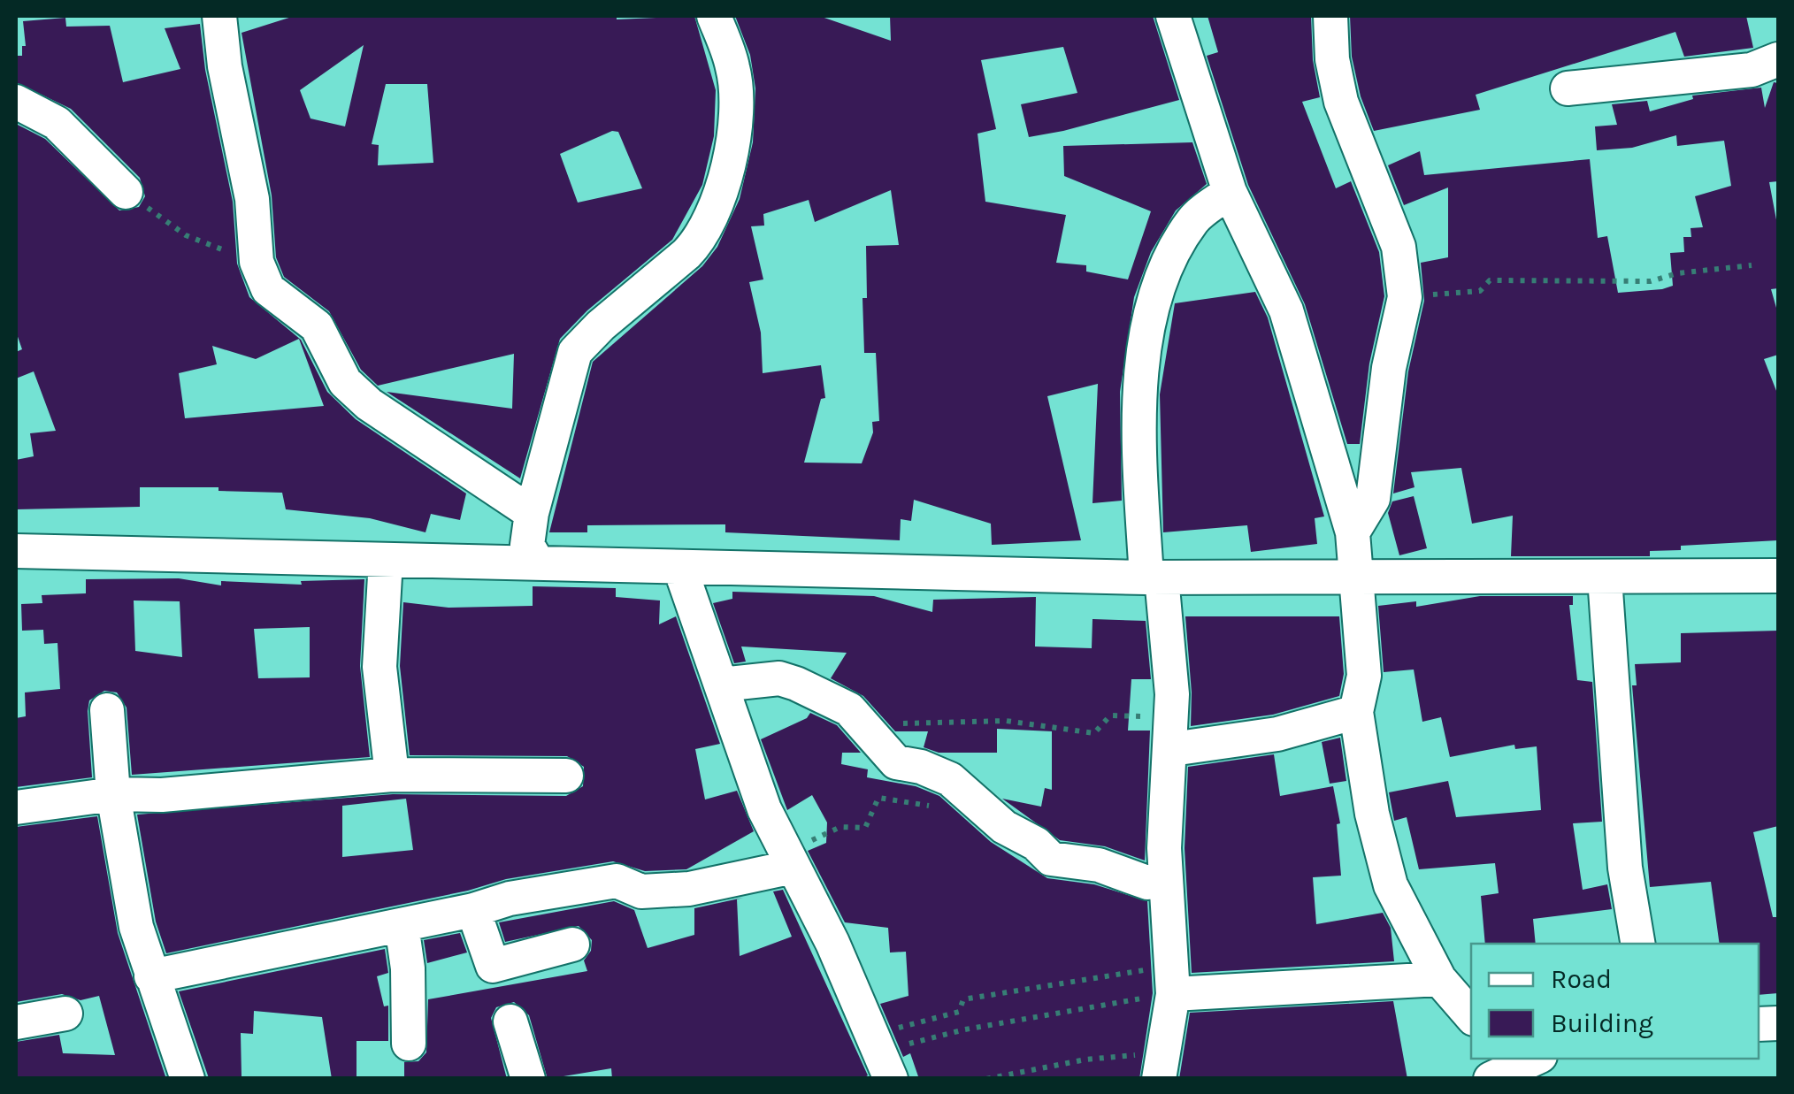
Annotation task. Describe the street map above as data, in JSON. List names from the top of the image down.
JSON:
{
  "legend": ["Road", "Building"]
}
